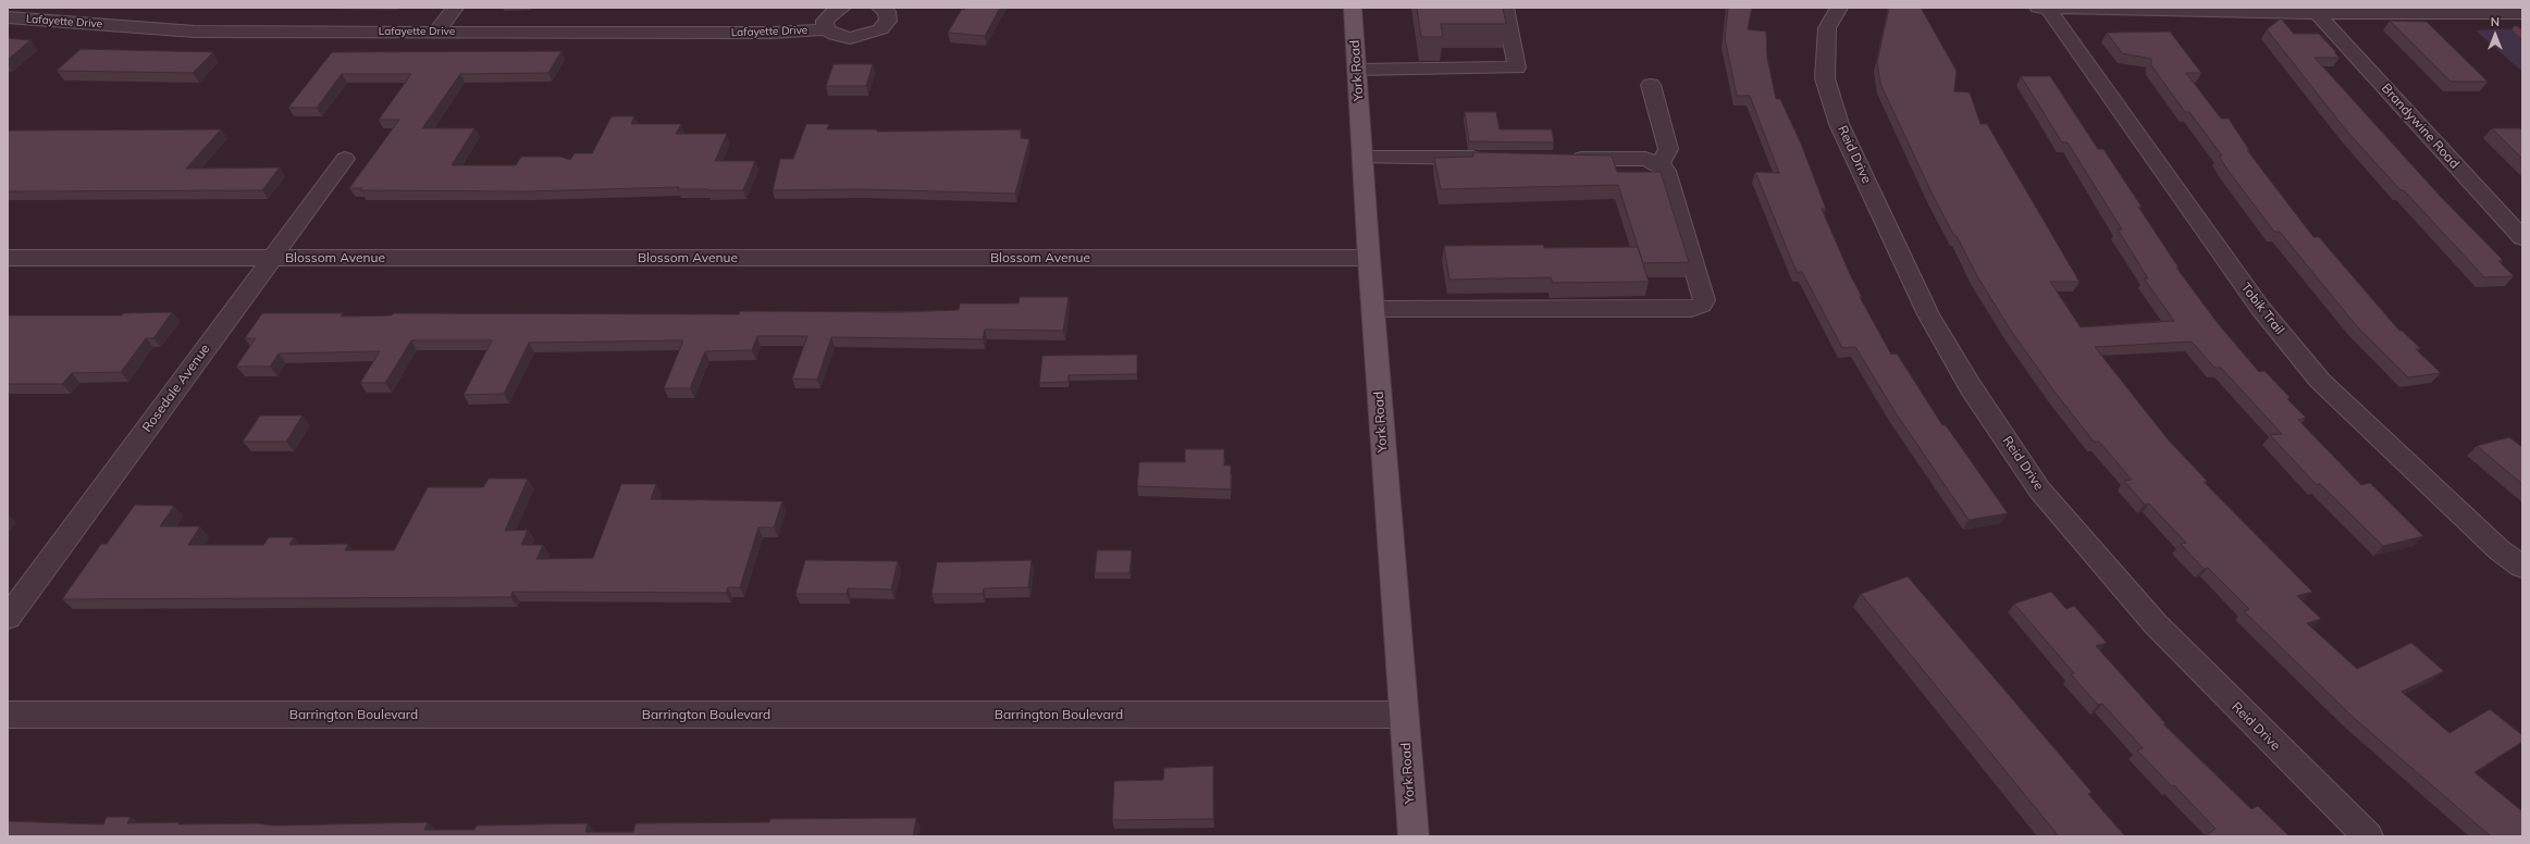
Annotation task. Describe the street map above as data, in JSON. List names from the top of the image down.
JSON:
{
  "streets": {
    "main road": ["York Road"],
    "street": [
      "Lafayette Drive",
      "Brandywine Road",
      "Reid Drive",
      "Blossom Avenue",
      "Tobik Trail",
      "Rosedale Avenue",
      "Barrington Boulevard"
    ]
  },
  "crossings": [
    ["York Road", "Blossom Avenue"],
    ["York Road", "Barrington Boulevard"],
    ["Blossom Avenue", "Rosedale Avenue"]
  ],
  "north": "top"
}
